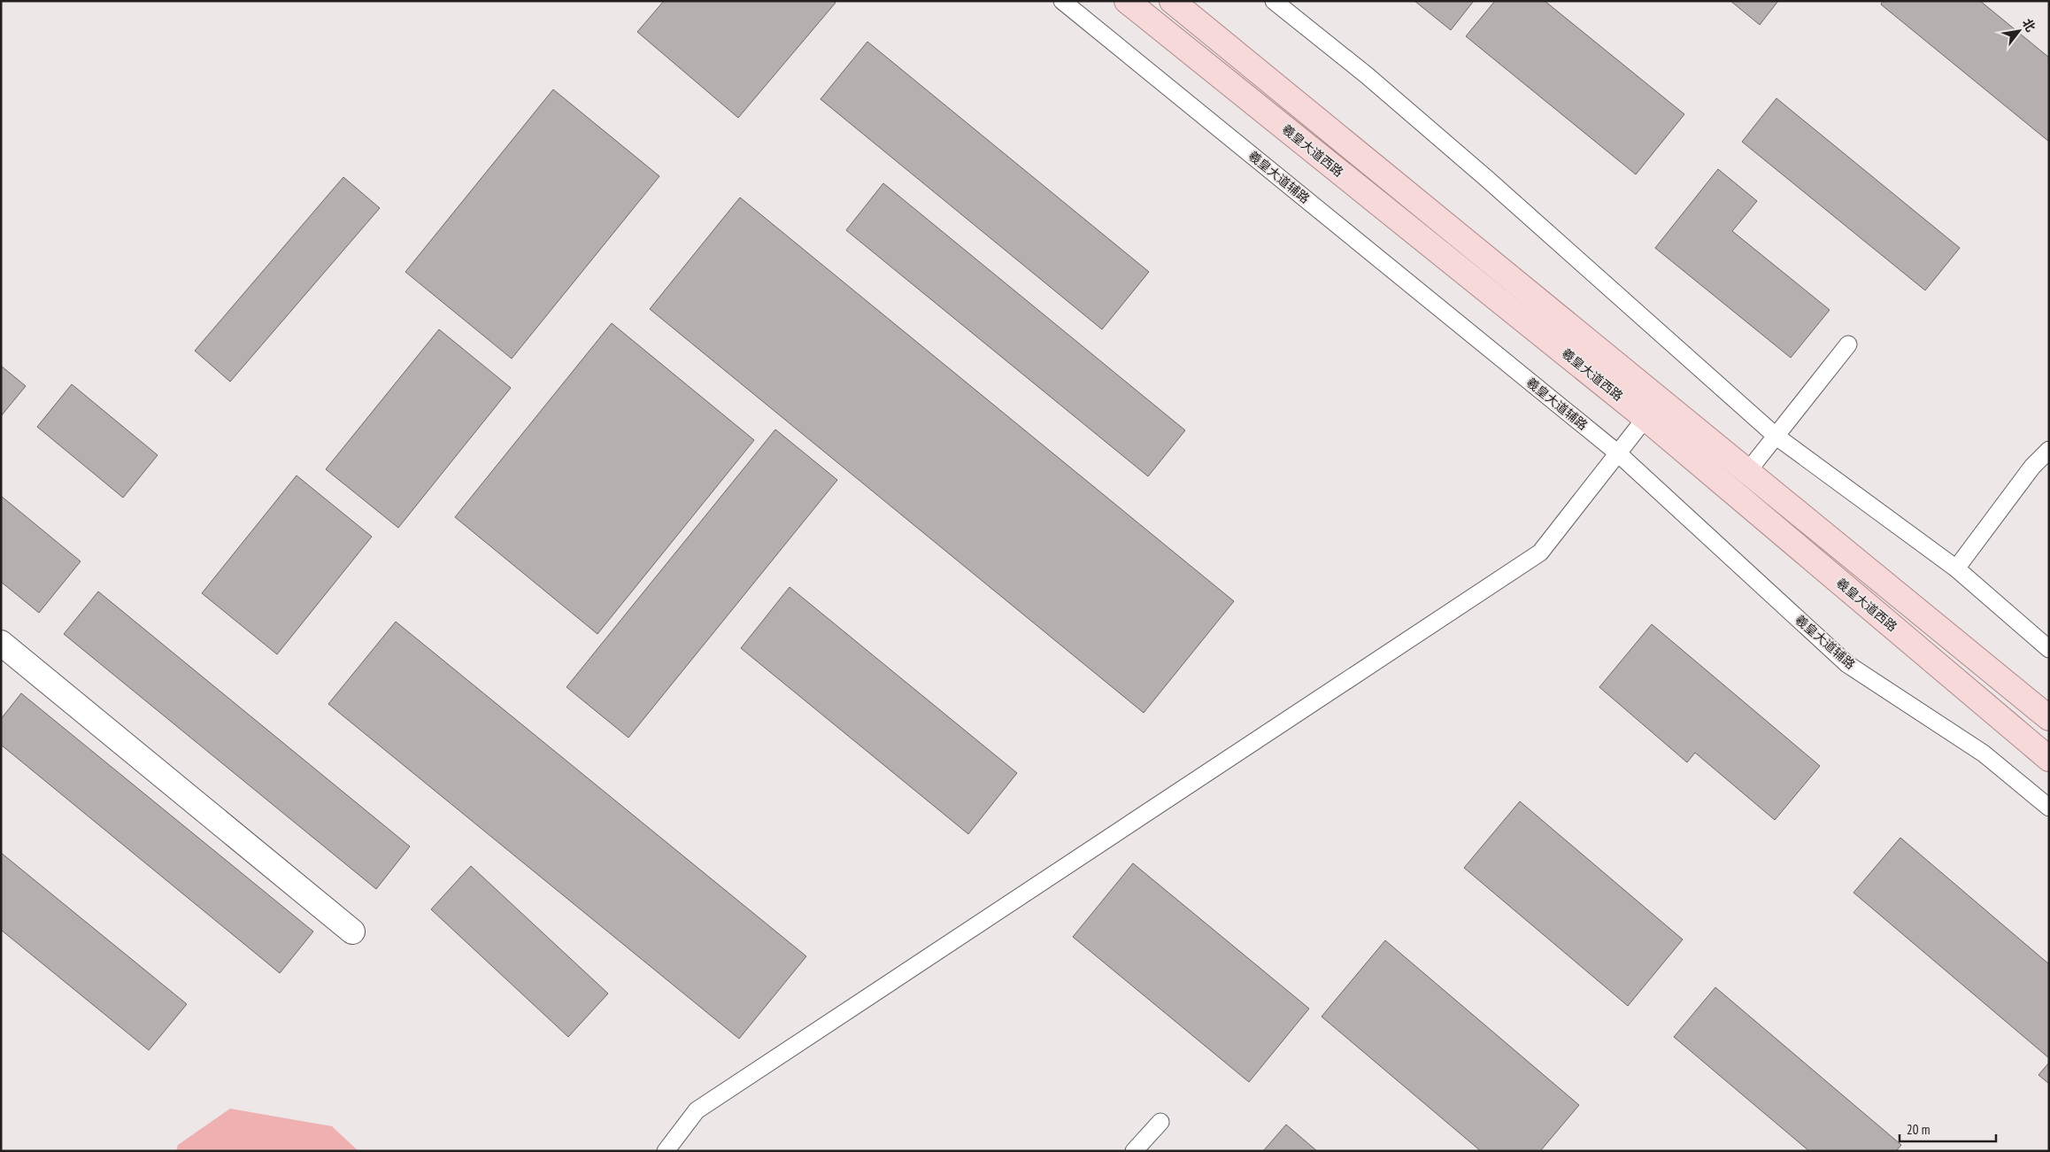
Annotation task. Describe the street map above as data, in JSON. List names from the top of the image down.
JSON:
{
  "streets": {
    "main road": ["羲皇大道西路"],
    "lane": ["羲皇大道辅路"]
  },
  "scale_bar": "20 m",
  "north": "top right"
}
